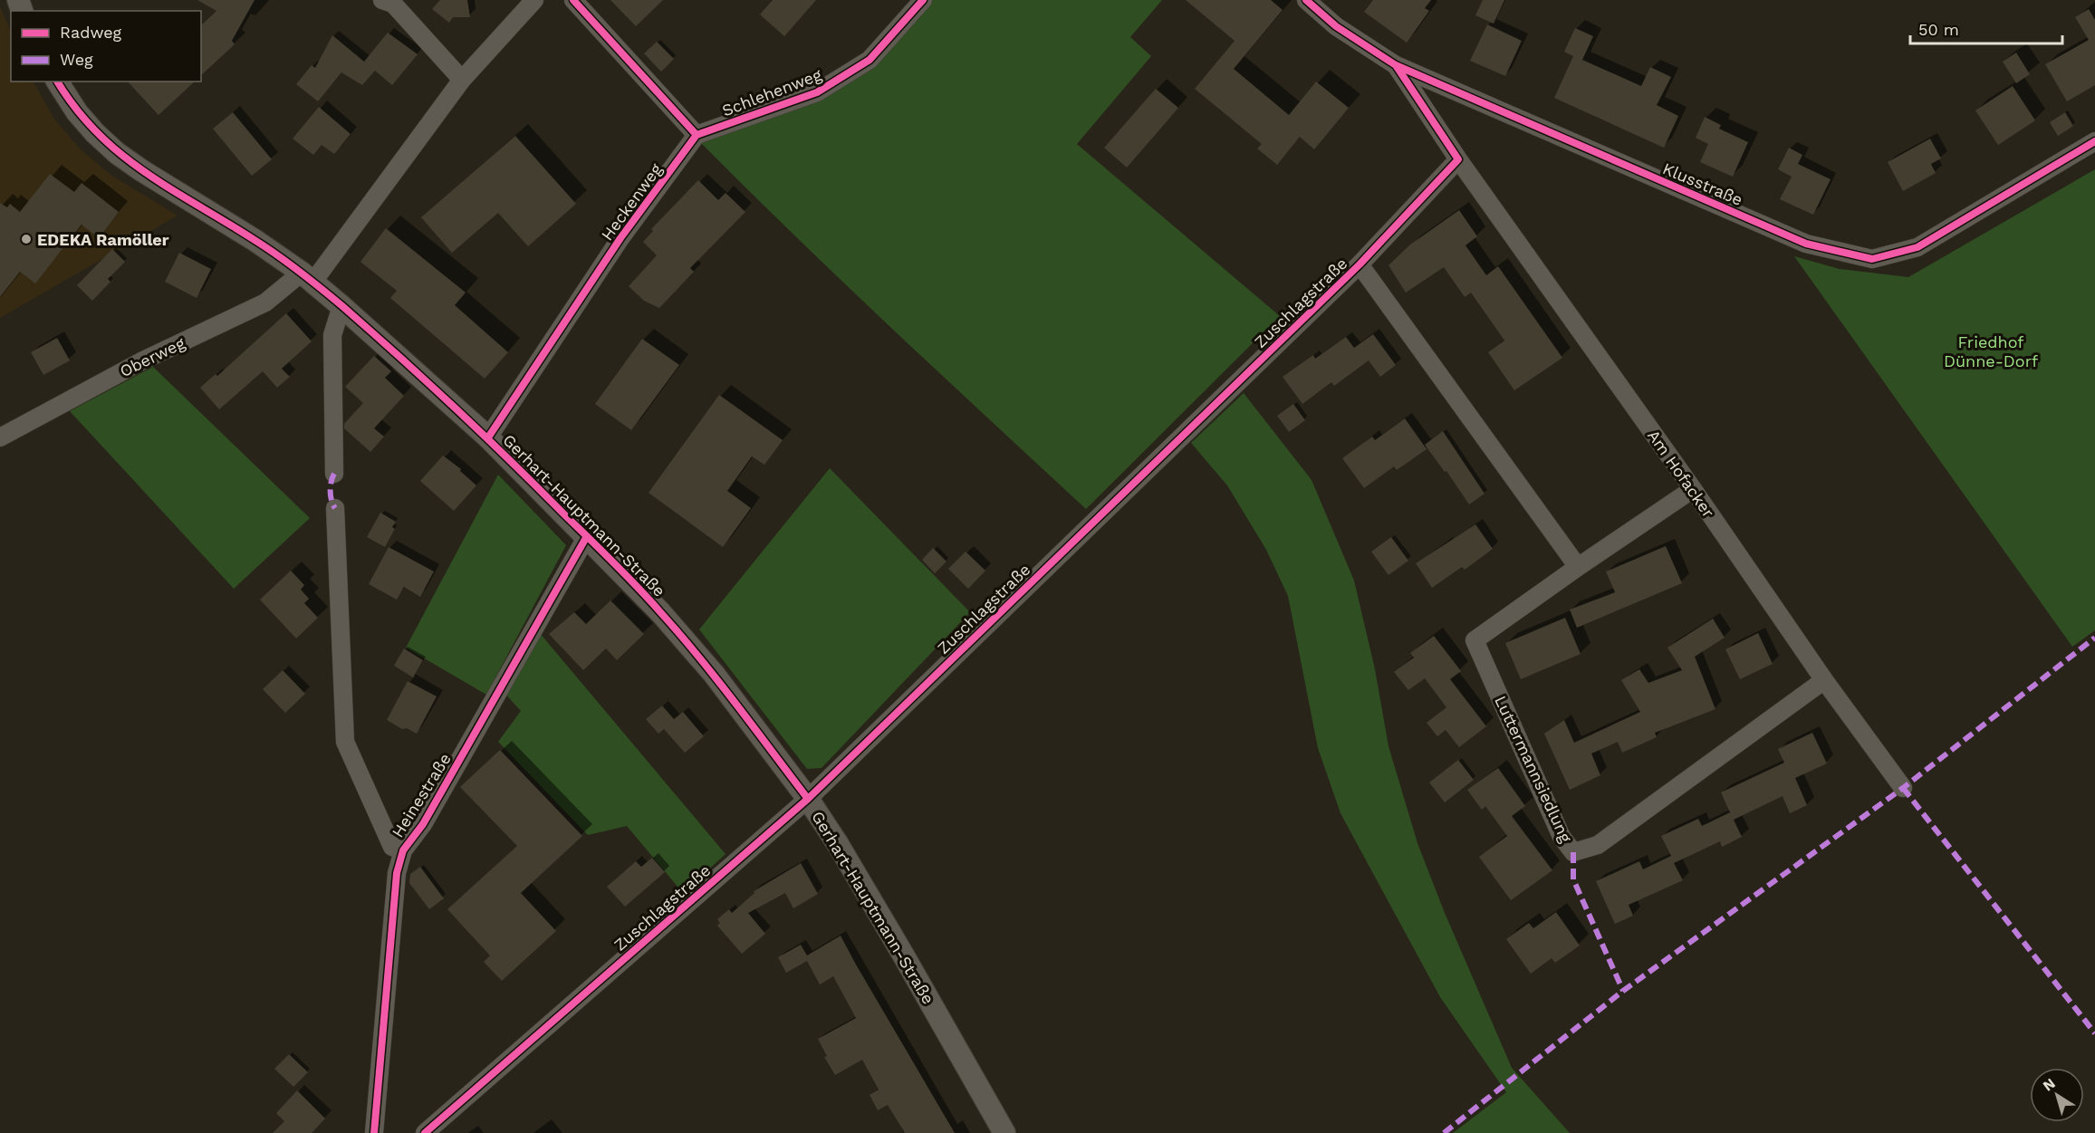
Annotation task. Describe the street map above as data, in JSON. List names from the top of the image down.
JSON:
{
  "streets": {
    "street": [
      "Schlehenweg",
      "Klusstraße",
      "Heckenweg",
      "Zuschlagstraße",
      "Oberweg",
      "Am Hofacker",
      "Gerhart-Hauptmann-Straße",
      "Luttermannsiedlung",
      "Heinestraße"
    ]
  },
  "crossings": [
    ["Schlehenweg", "Heckenweg"],
    ["Heckenweg", "Gerhart-Hauptmann-Straße"],
    ["Zuschlagstraße", "Am Hofacker"],
    ["Zuschlagstraße", "Gerhart-Hauptmann-Straße"],
    ["Oberweg", "Gerhart-Hauptmann-Straße"],
    ["Am Hofacker", "Luttermannsiedlung"],
    ["Gerhart-Hauptmann-Straße", "Heinestraße"]
  ],
  "parks": ["Friedhof Dünne-Dorf"],
  "places": ["EDEKA Ramöller"],
  "legend": ["Radweg", "Weg"],
  "scale_bar": "50 m",
  "north": "top left"
}
